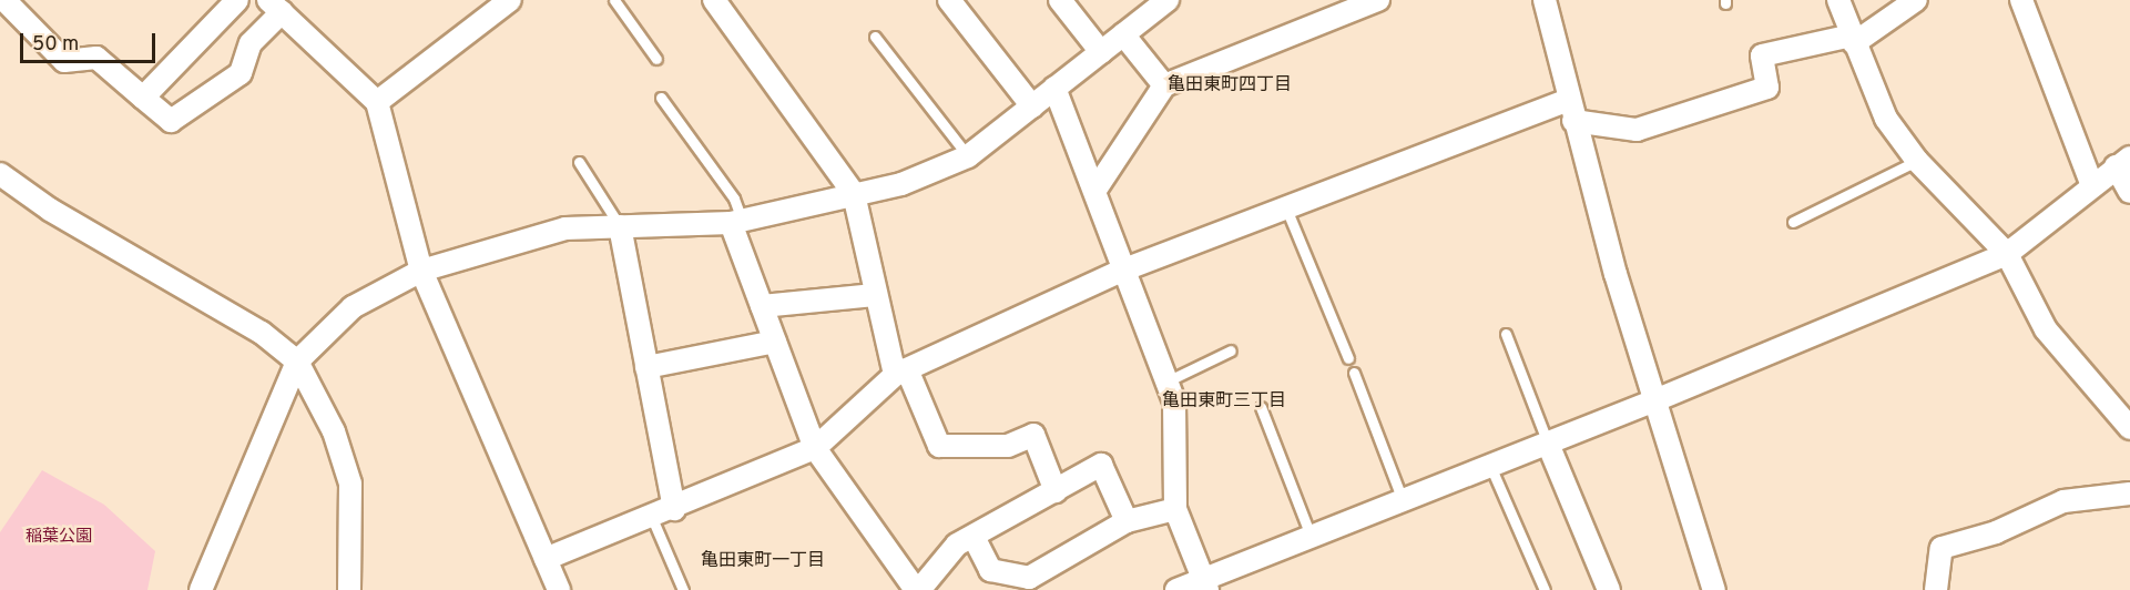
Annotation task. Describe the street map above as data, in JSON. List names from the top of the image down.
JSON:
{
  "districts": ["亀田東町四丁目", "亀田東町三丁目", "亀田東町一丁目"],
  "parks": ["稲葉公園"],
  "scale_bar": "50 m"
}
